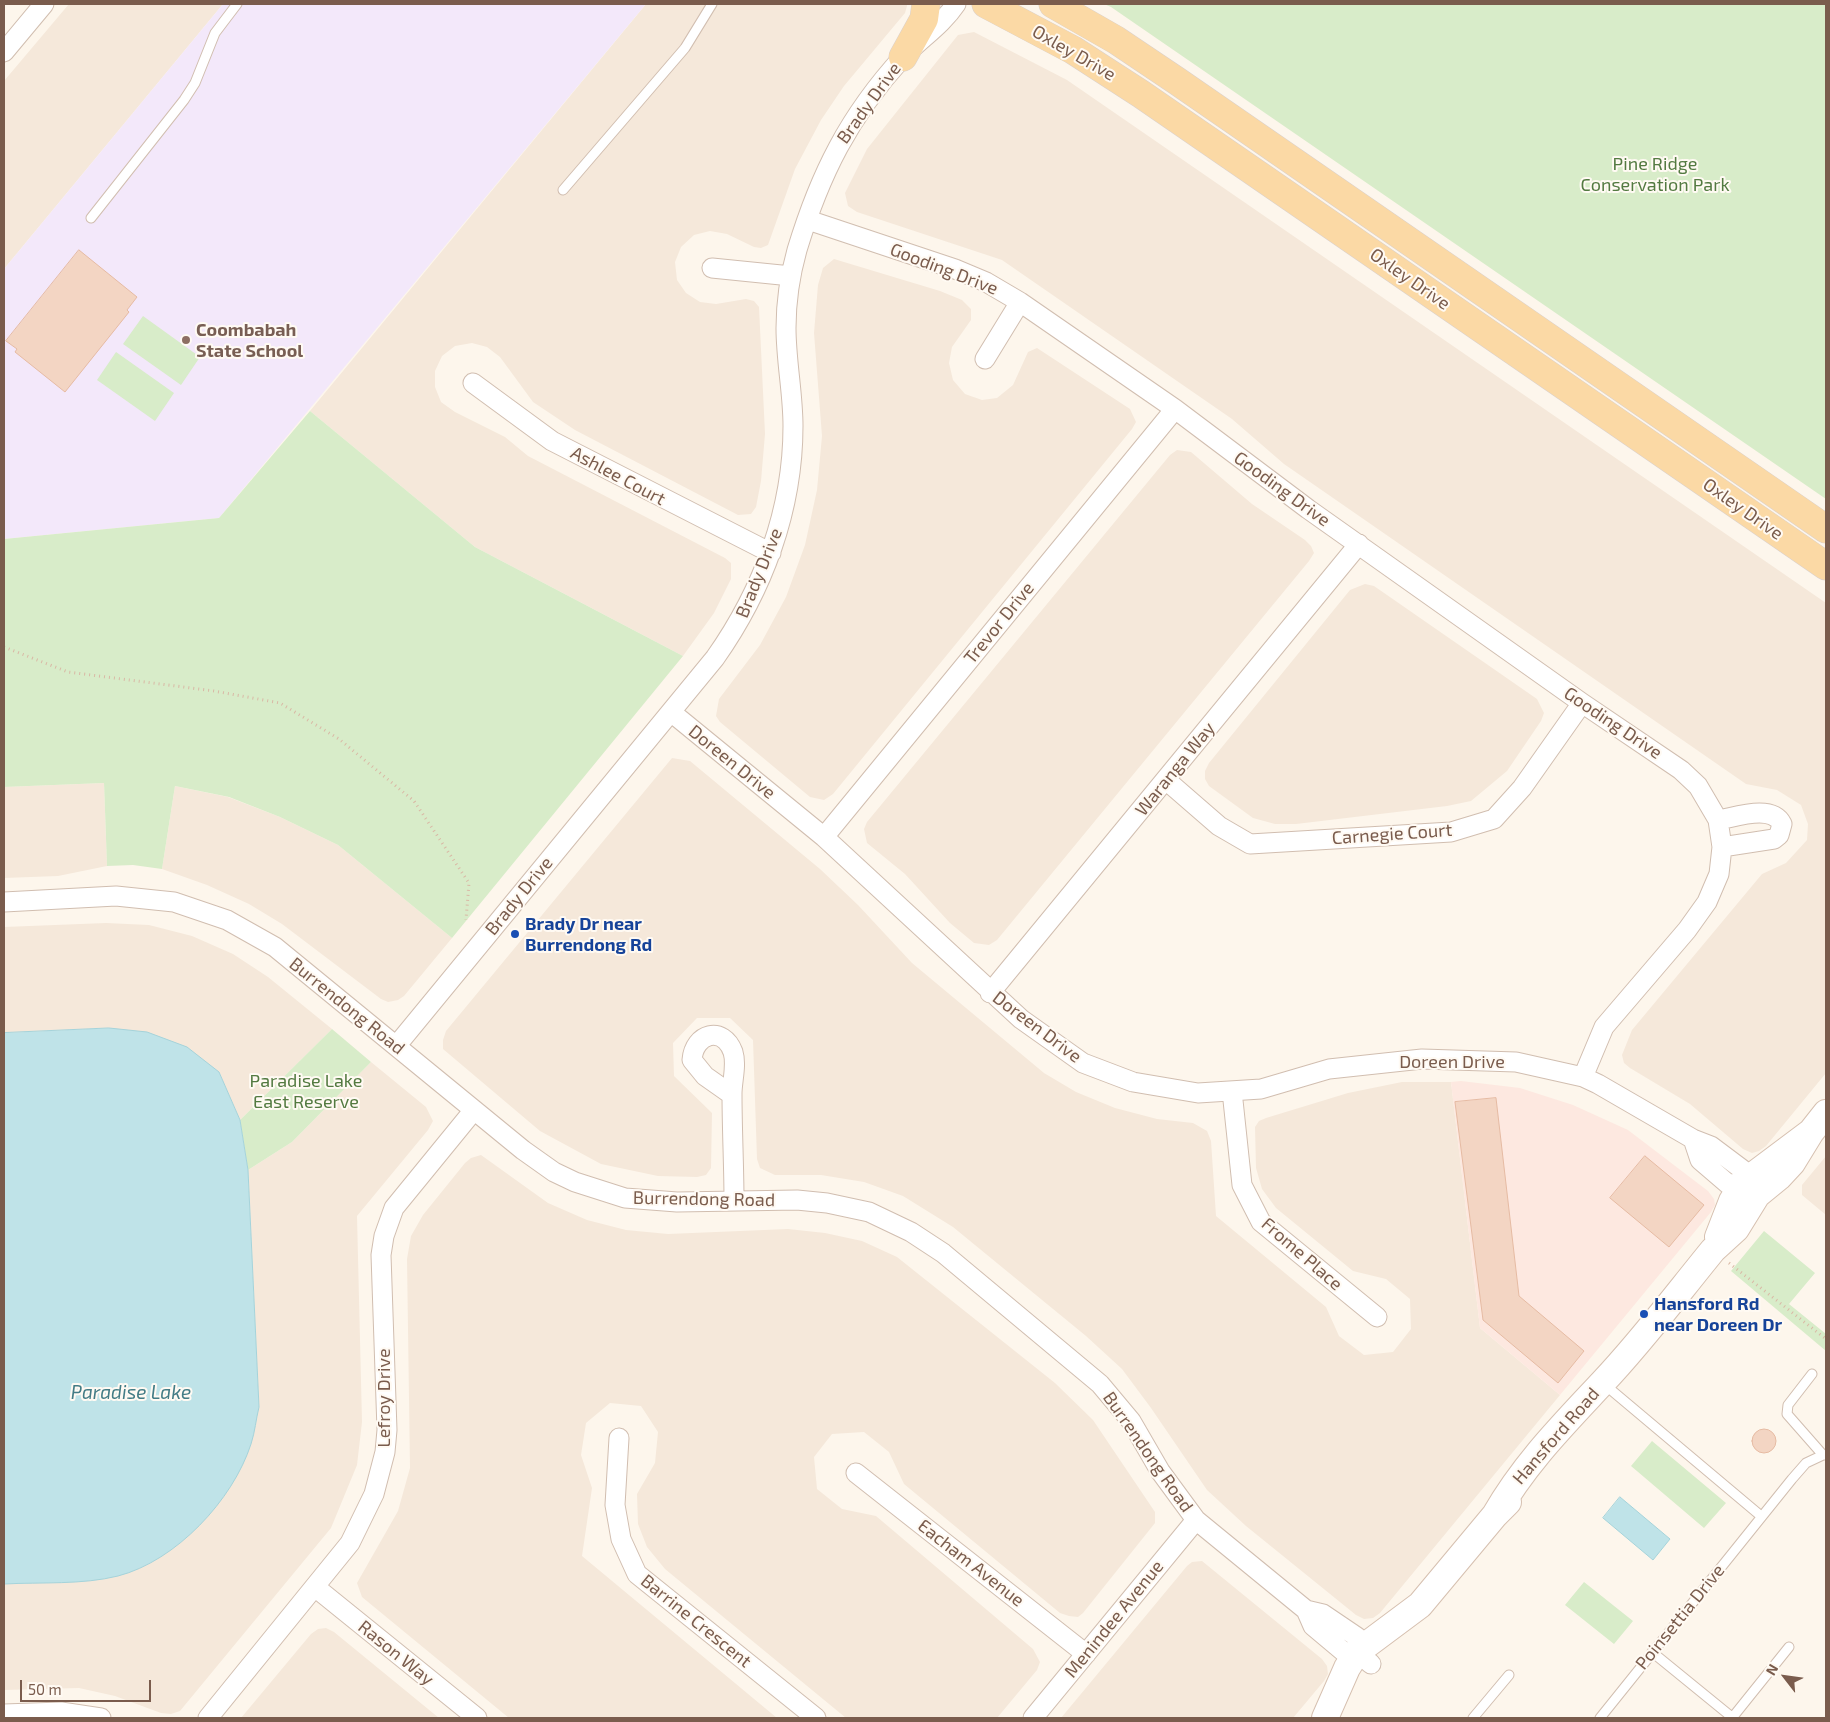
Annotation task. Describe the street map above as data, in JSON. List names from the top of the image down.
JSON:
{
  "streets": {
    "main road": ["Oxley Drive"],
    "street": [
      "Brady Drive",
      "Gooding Drive",
      "Ashlee Court",
      "Trevor Drive",
      "Doreen Drive",
      "Waranga Way",
      "Carnegie Court",
      "Burrendong Road",
      "Frome Place",
      "Lefroy Drive",
      "Hansford Road",
      "Eacham Avenue",
      "Menindee Avenue",
      "Barrine Crescent",
      "Rason Way"
    ],
    "lane": ["Poinsettia Drive"]
  },
  "crossings": [
    ["Brady Drive", "Gooding Drive"],
    ["Brady Drive", "Ashlee Court"],
    ["Brady Drive", "Doreen Drive"],
    ["Brady Drive", "Burrendong Road"],
    ["Gooding Drive", "Trevor Drive"],
    ["Gooding Drive", "Doreen Drive"],
    ["Gooding Drive", "Waranga Way"],
    ["Gooding Drive", "Carnegie Court"],
    ["Trevor Drive", "Doreen Drive"],
    ["Doreen Drive", "Waranga Way"],
    ["Doreen Drive", "Frome Place"],
    ["Doreen Drive", "Hansford Road"],
    ["Waranga Way", "Carnegie Court"],
    ["Burrendong Road", "Lefroy Drive"],
    ["Burrendong Road", "Hansford Road"],
    ["Burrendong Road", "Menindee Avenue"],
    ["Lefroy Drive", "Rason Way"],
    ["Eacham Avenue", "Menindee Avenue"]
  ],
  "water": ["Paradise Lake"],
  "parks": ["Pine Ridge Conservation Park", "Paradise Lake East Reserve"],
  "places": ["Coombabah State School", "Brady Dr near Burrendong Rd", "Hansford Rd near Doreen Dr"],
  "scale_bar": "50 m",
  "north": "top left"
}
